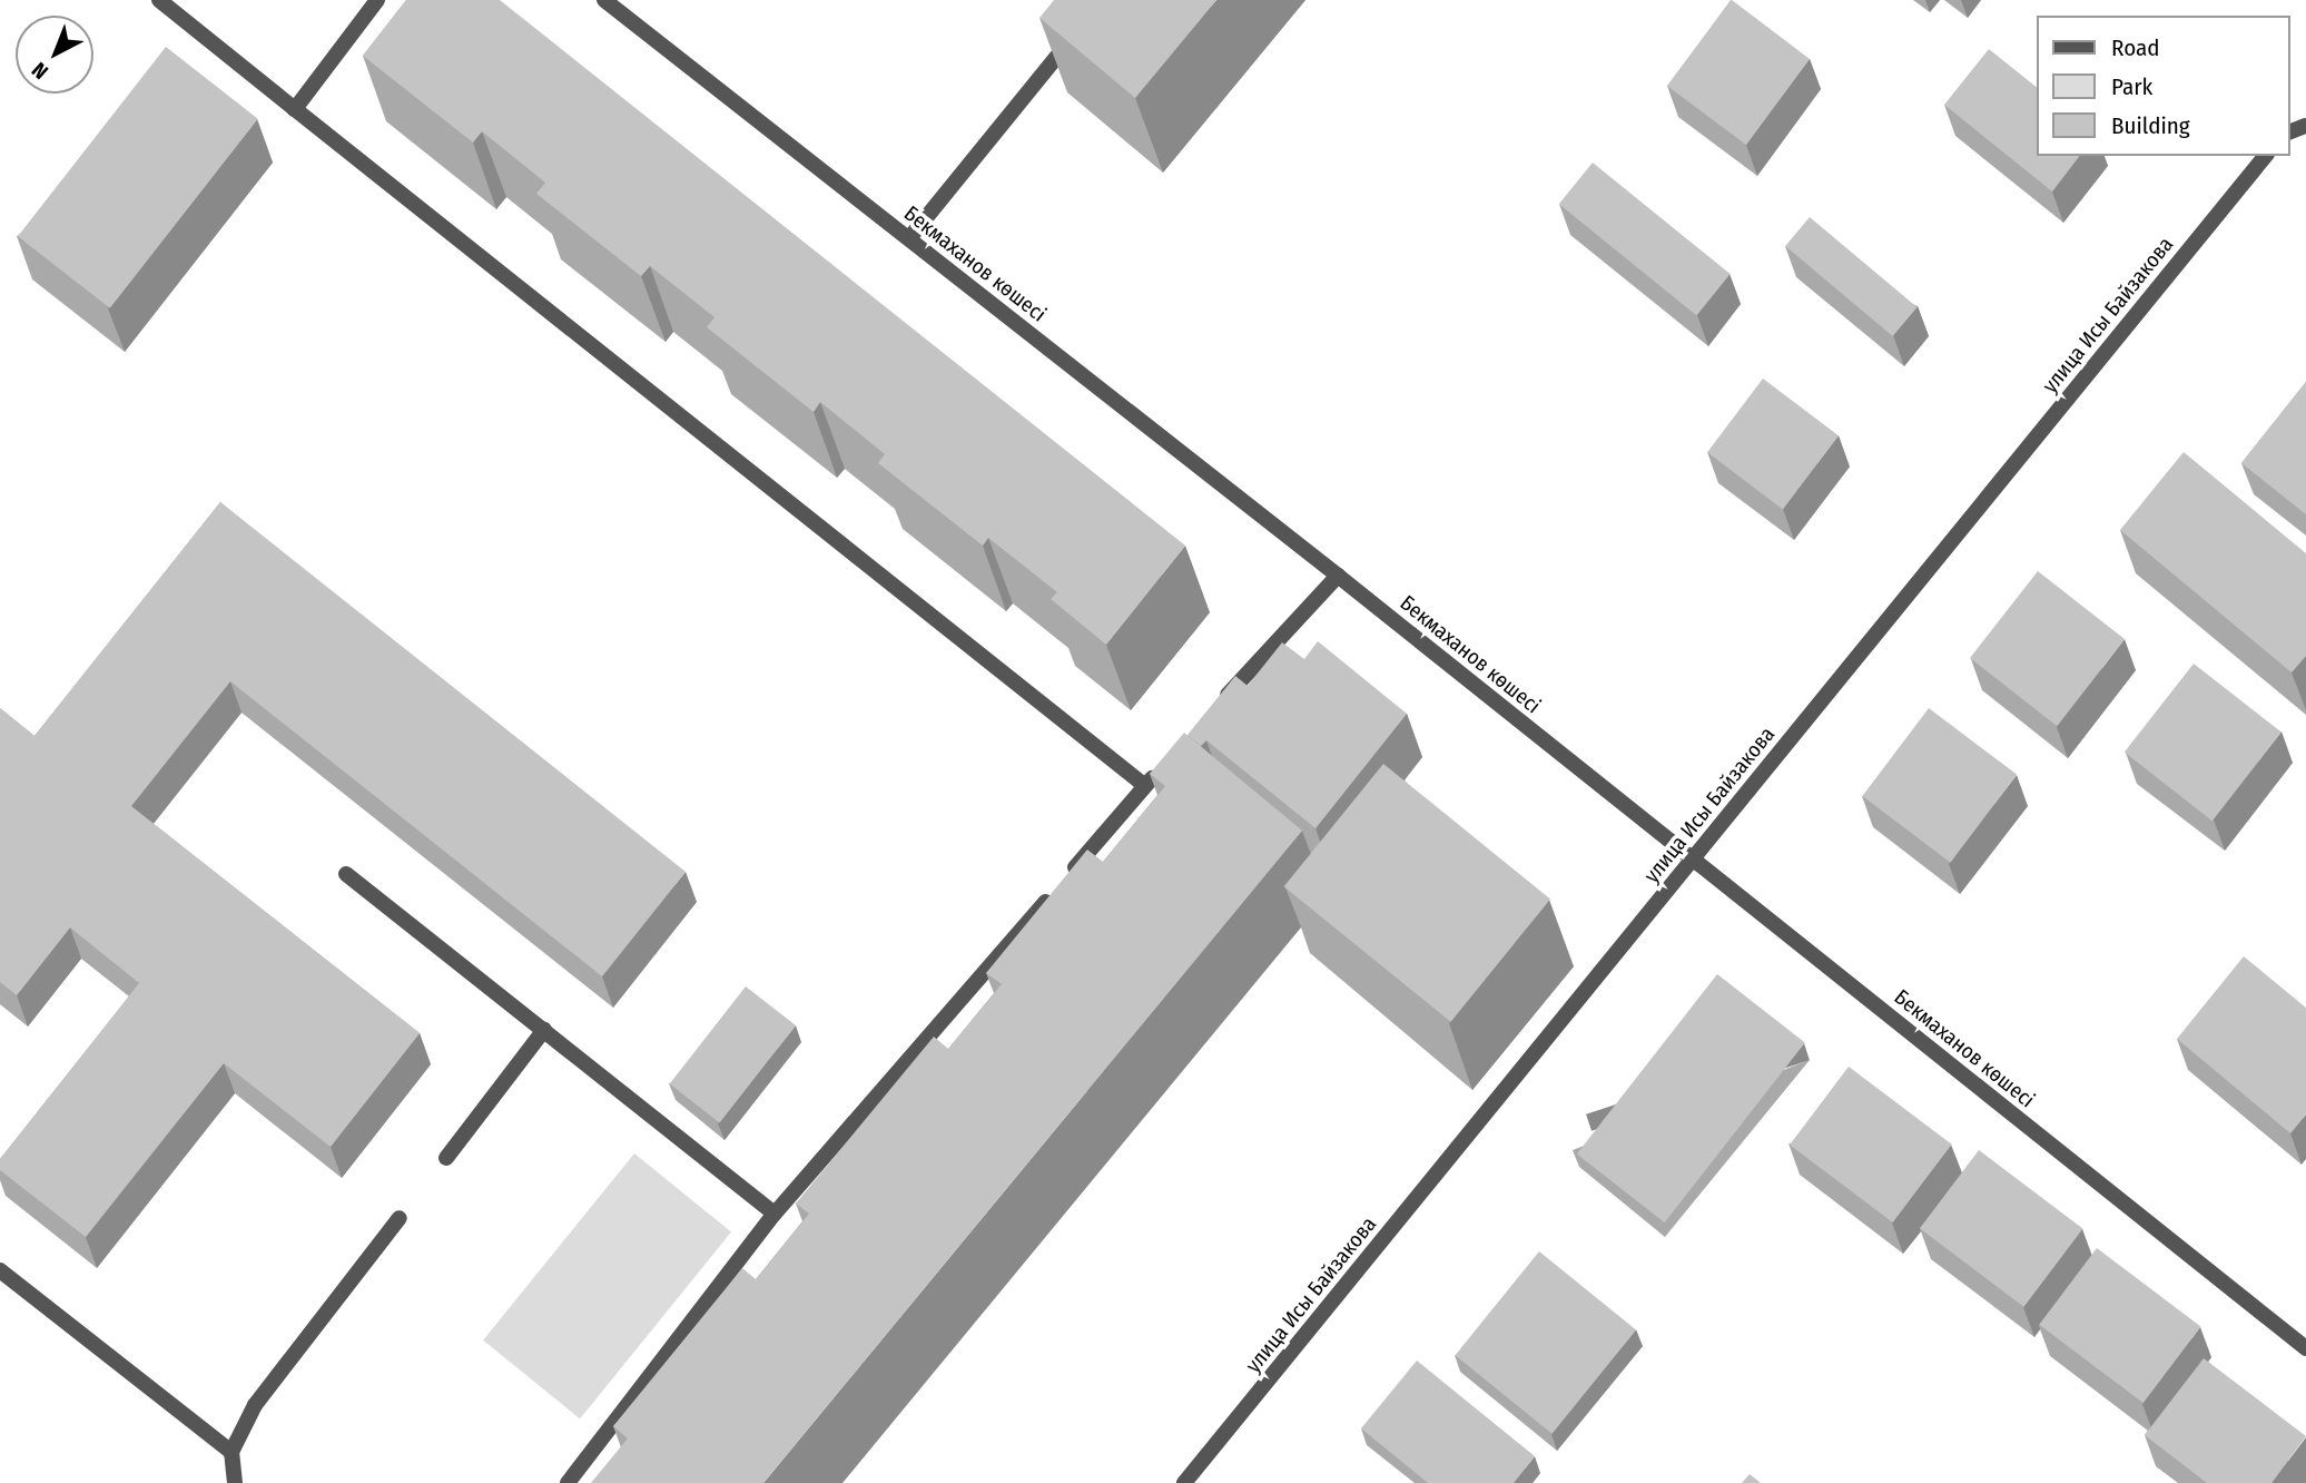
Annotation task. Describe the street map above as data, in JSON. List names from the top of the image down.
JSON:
{
  "streets": {
    "street": ["Бекмаханов көшесі", "улица Исы Байзакова"]
  },
  "crossings": [
    ["Бекмаханов көшесі", "улица Исы Байзакова"]
  ],
  "legend": ["Road", "Park", "Building"],
  "north": "bottom left"
}
